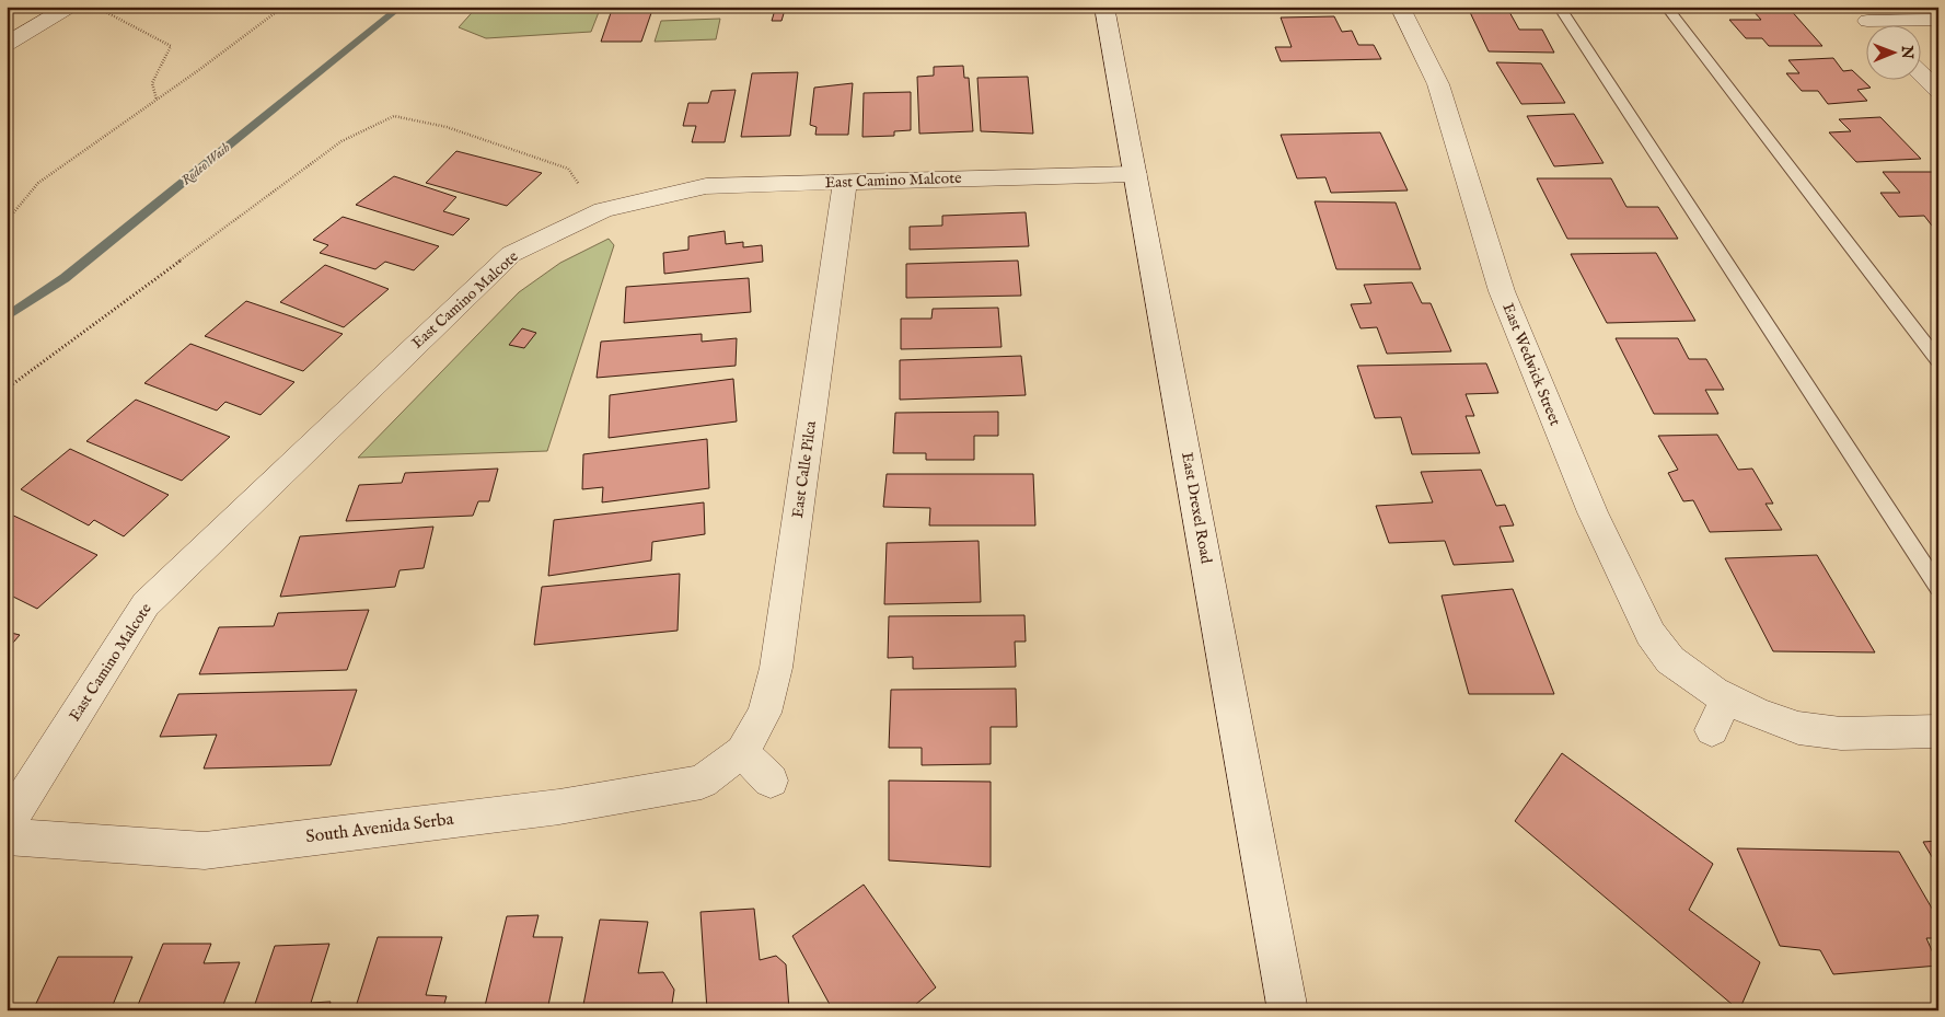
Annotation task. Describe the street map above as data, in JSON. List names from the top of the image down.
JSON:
{
  "streets": {
    "street": [
      "East Camino Malcote",
      "East Wedwick Street",
      "East Calle Pilca",
      "East Drexel Road",
      "South Avenida Serba"
    ]
  },
  "crossings": [
    ["East Camino Malcote", "East Calle Pilca"],
    ["East Camino Malcote", "East Drexel Road"],
    ["East Calle Pilca", "South Avenida Serba"]
  ],
  "water": ["Rodeo Wash"],
  "north": "right"
}
